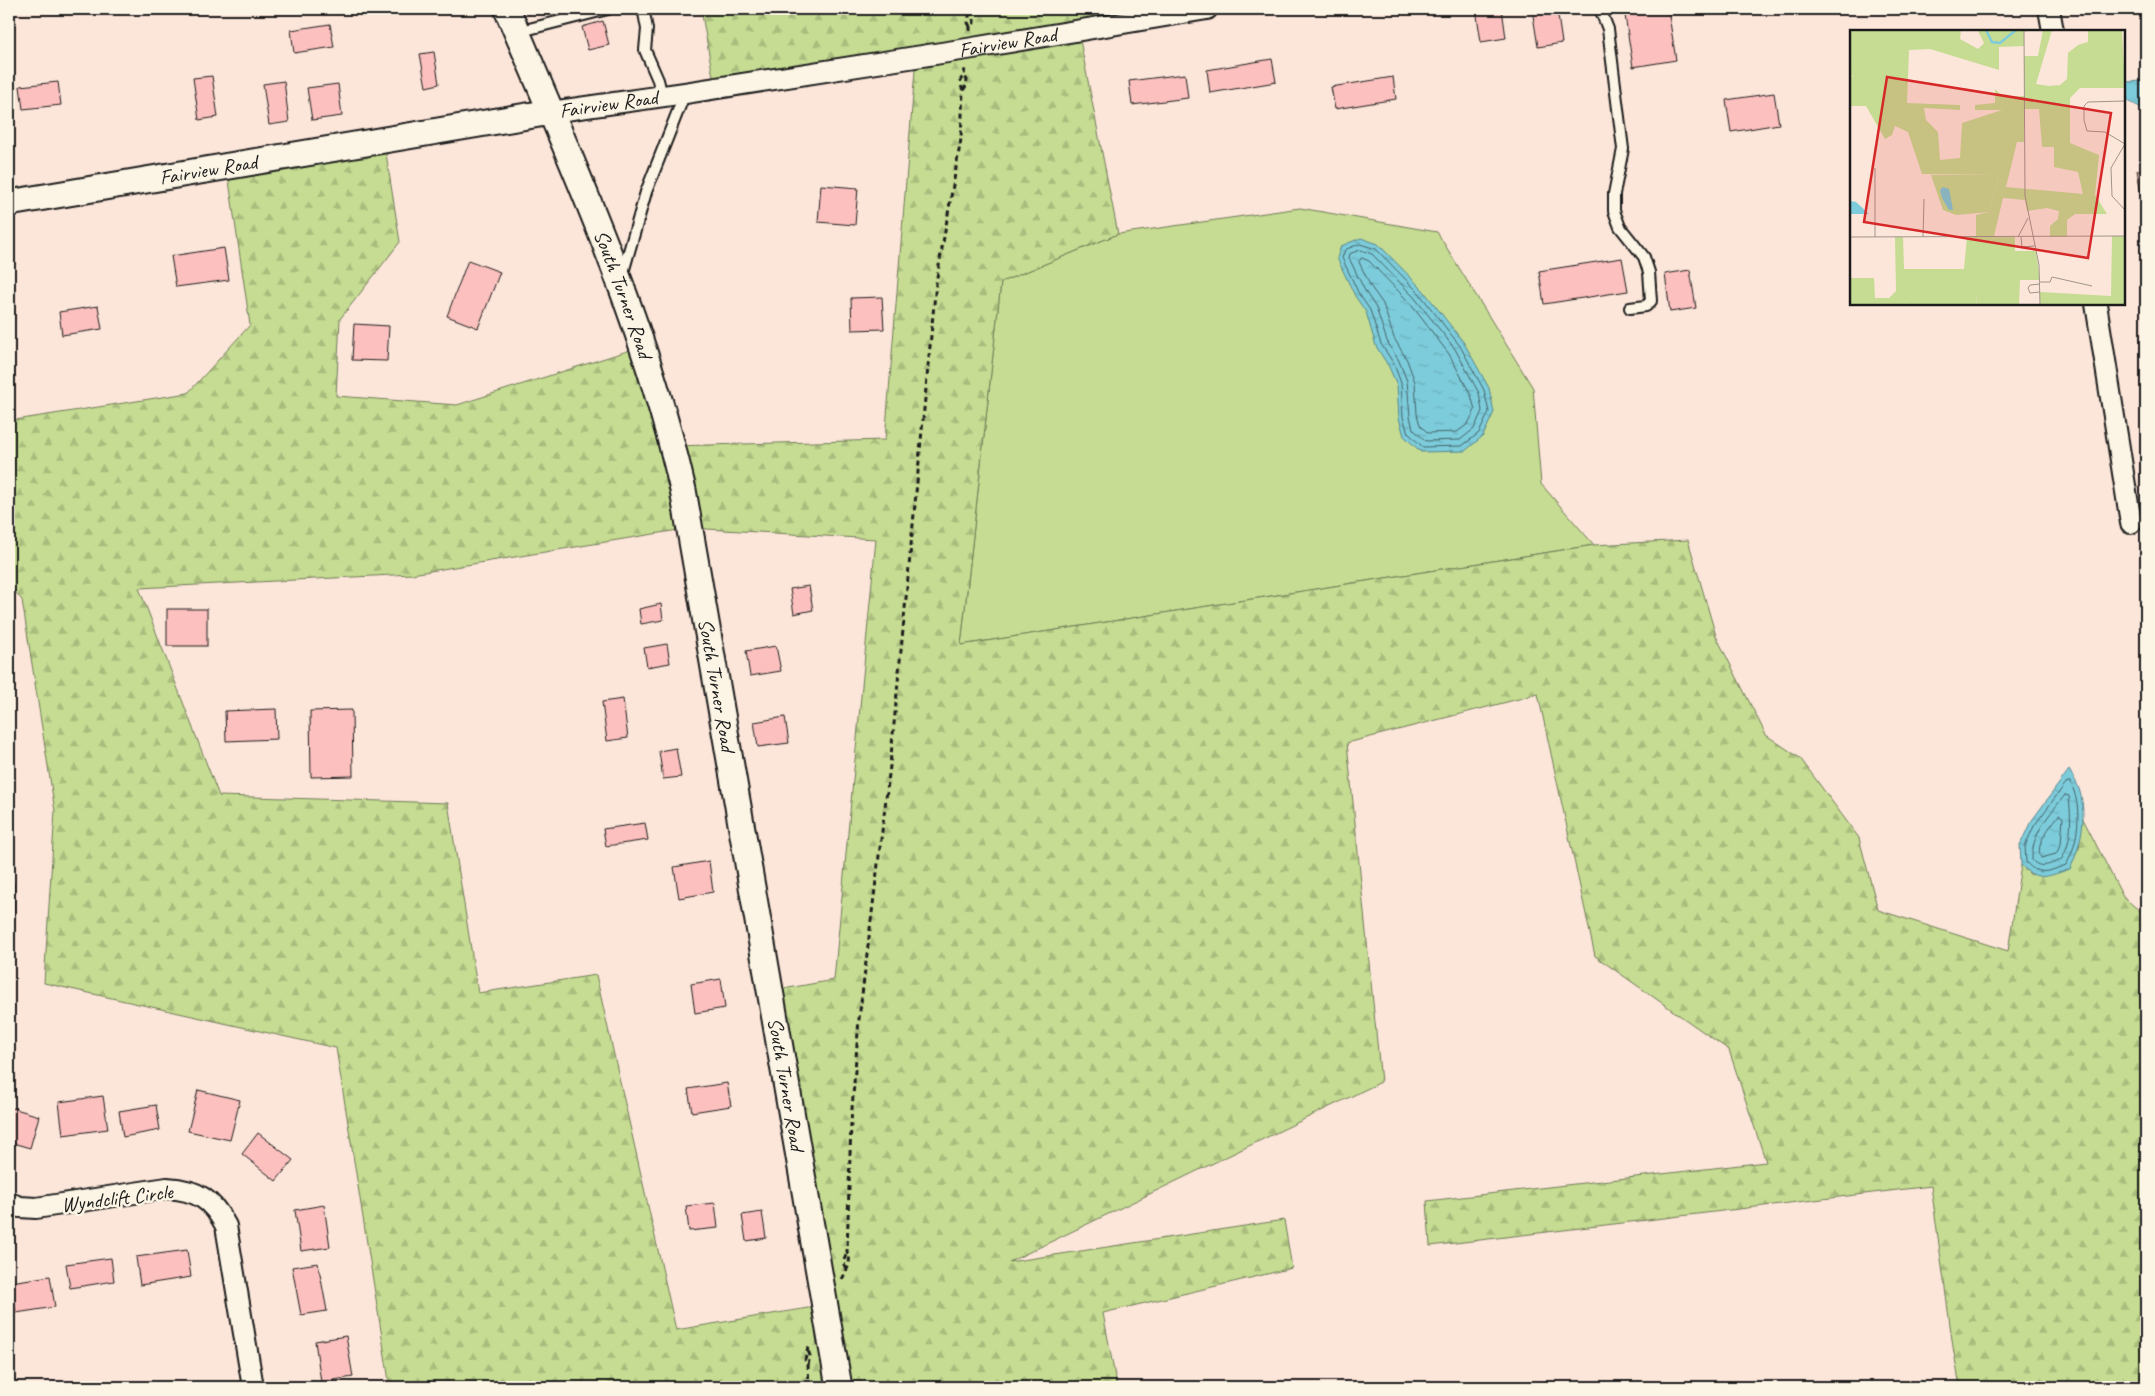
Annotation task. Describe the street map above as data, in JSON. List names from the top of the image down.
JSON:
{
  "streets": {
    "street": ["Fairview Road", "South Turner Road", "Wyndclift Circle"]
  },
  "crossings": [
    ["Fairview Road", "South Turner Road"]
  ]
}
